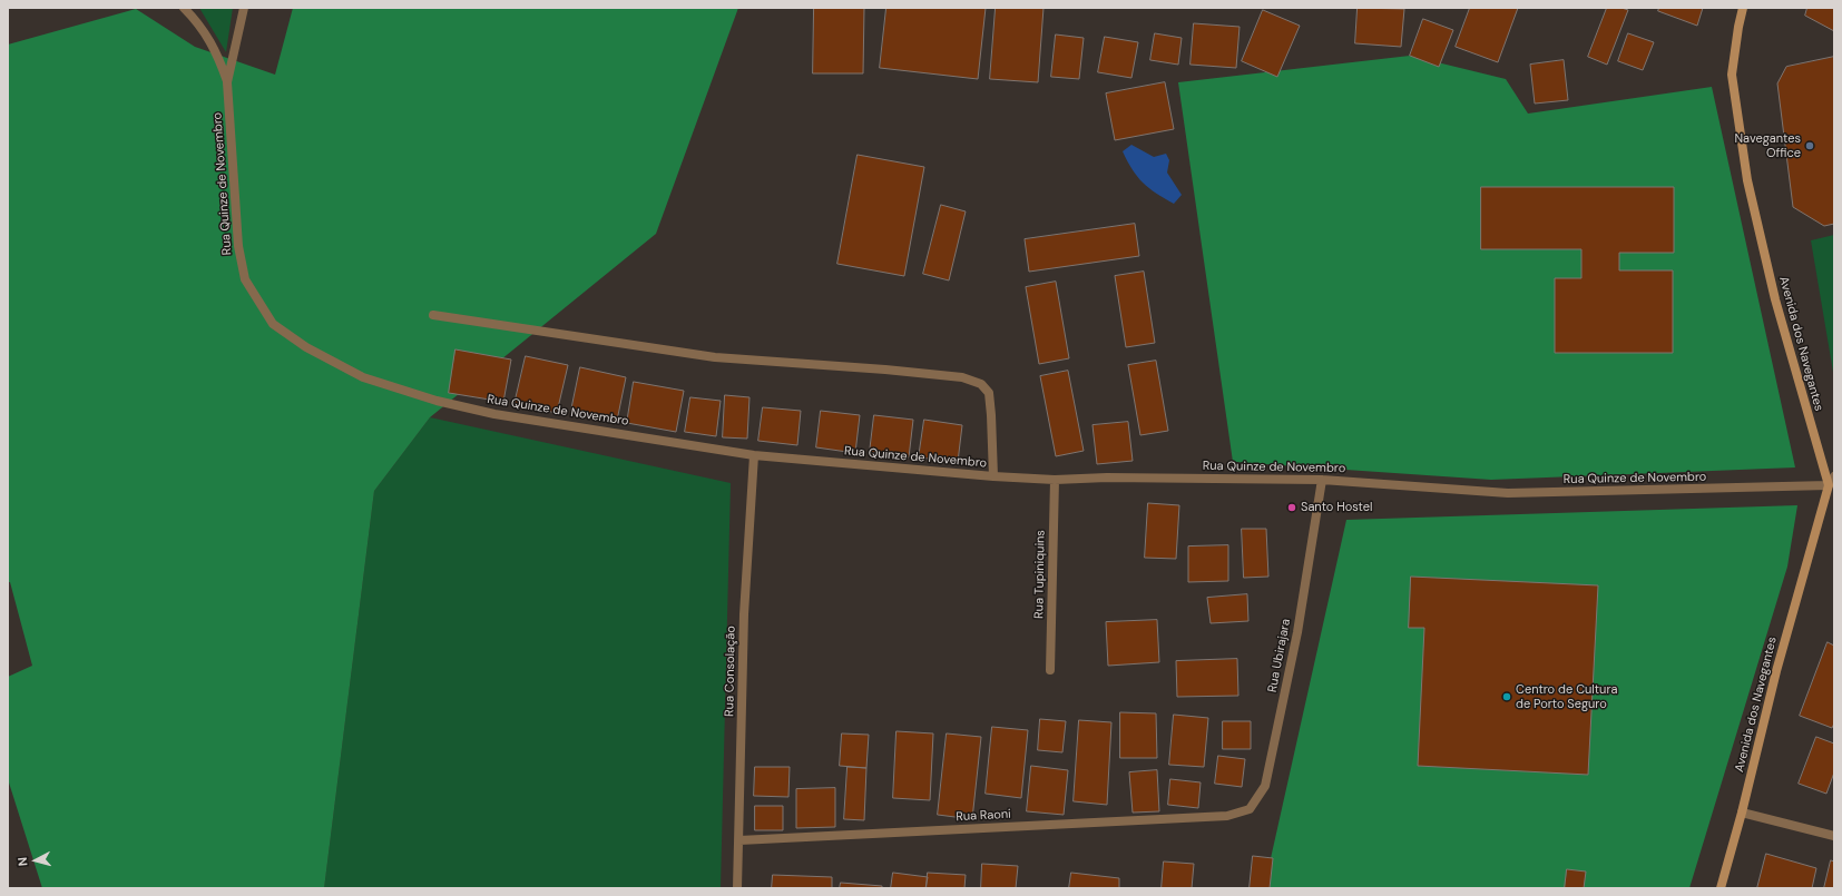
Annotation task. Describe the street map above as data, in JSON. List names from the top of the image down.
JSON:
{
  "streets": {
    "main road": ["Avenida dos Navegantes"],
    "street": [
      "Rua Quinze de Novembro",
      "Rua Tupiniquins",
      "Rua Ubirajara",
      "Rua Consolação",
      "Rua Raoni"
    ]
  },
  "crossings": [
    ["Rua Quinze de Novembro", "Avenida dos Navegantes"],
    ["Rua Quinze de Novembro", "Rua Tupiniquins"],
    ["Rua Quinze de Novembro", "Rua Ubirajara"],
    ["Rua Quinze de Novembro", "Rua Consolação"],
    ["Rua Ubirajara", "Rua Raoni"],
    ["Rua Consolação", "Rua Raoni"]
  ],
  "places": ["Navegantes Office", "Santo Hostel", "Centro de Cultura de Porto Seguro"],
  "north": "left"
}
